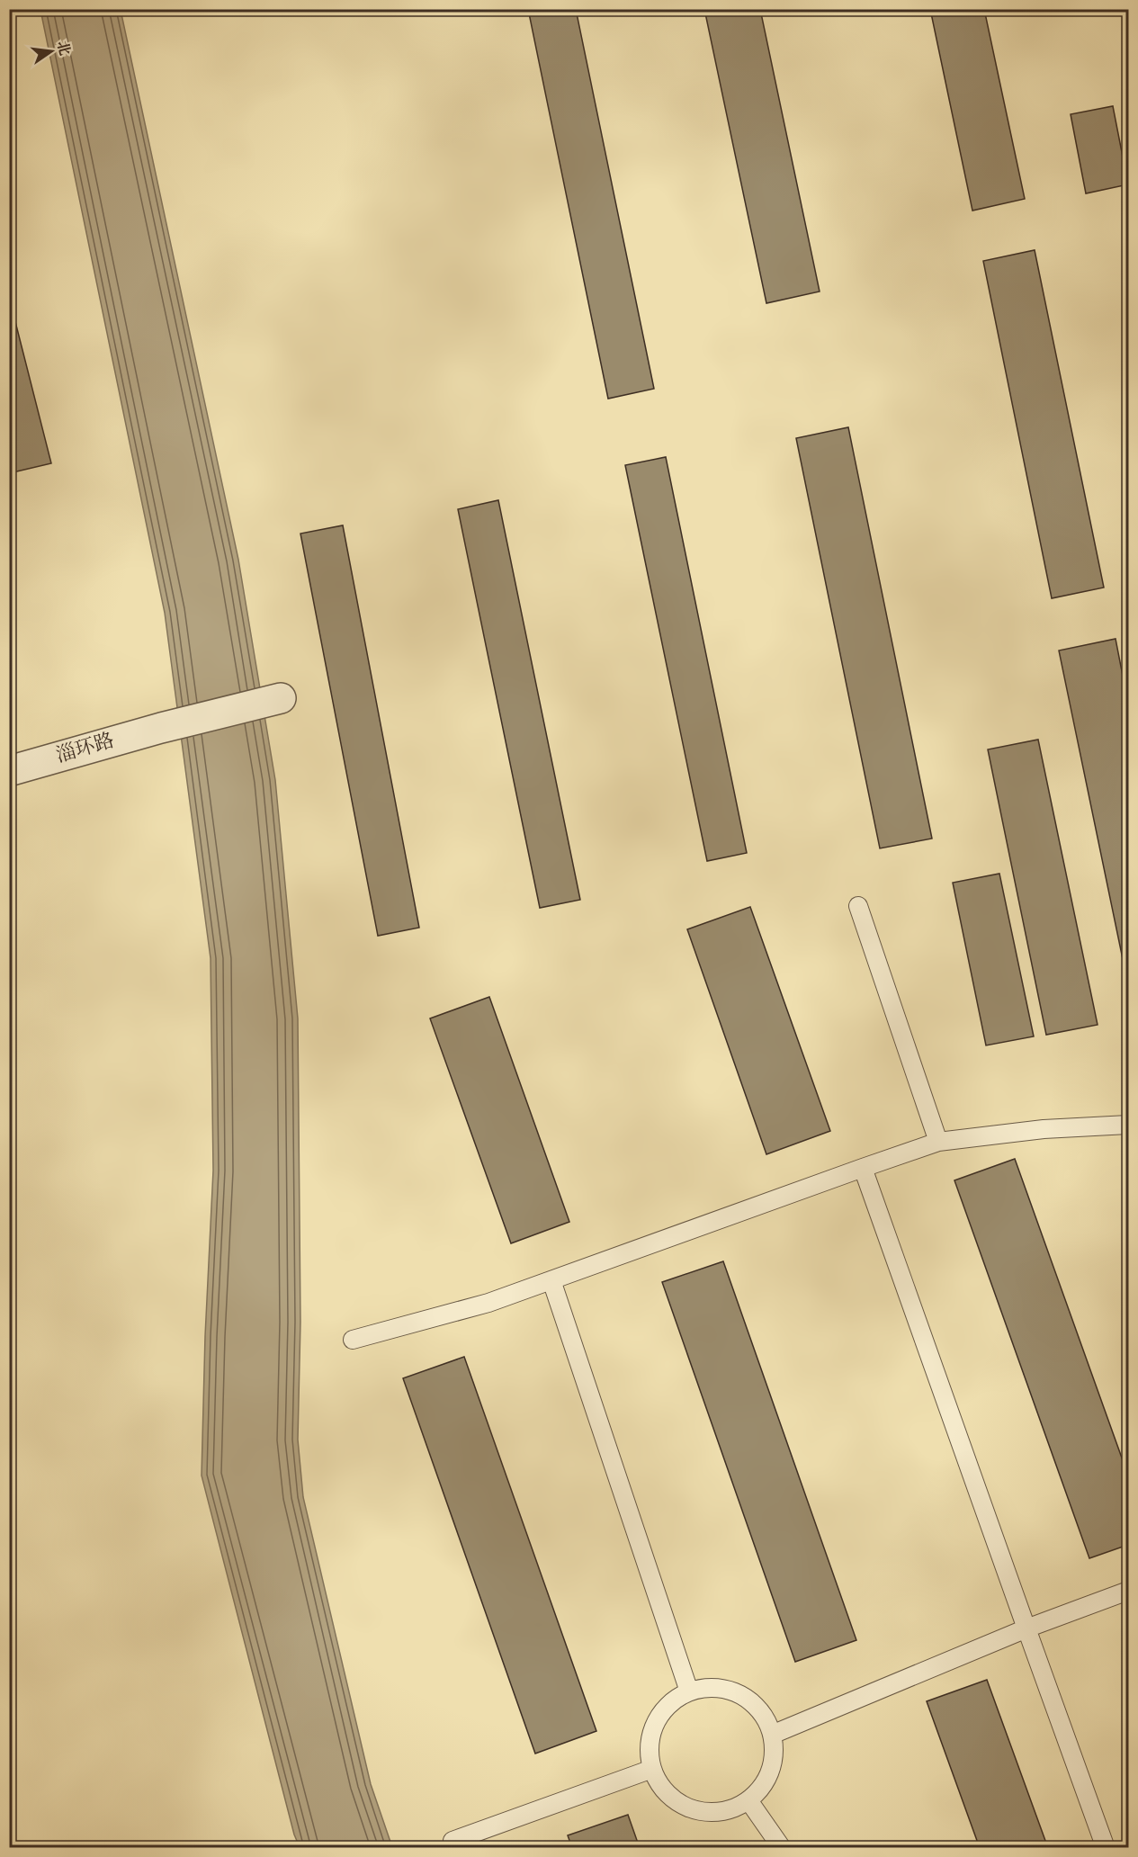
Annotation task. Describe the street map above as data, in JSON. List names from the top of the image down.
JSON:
{
  "streets": {
    "street": ["淄环路"]
  },
  "north": "right"
}
